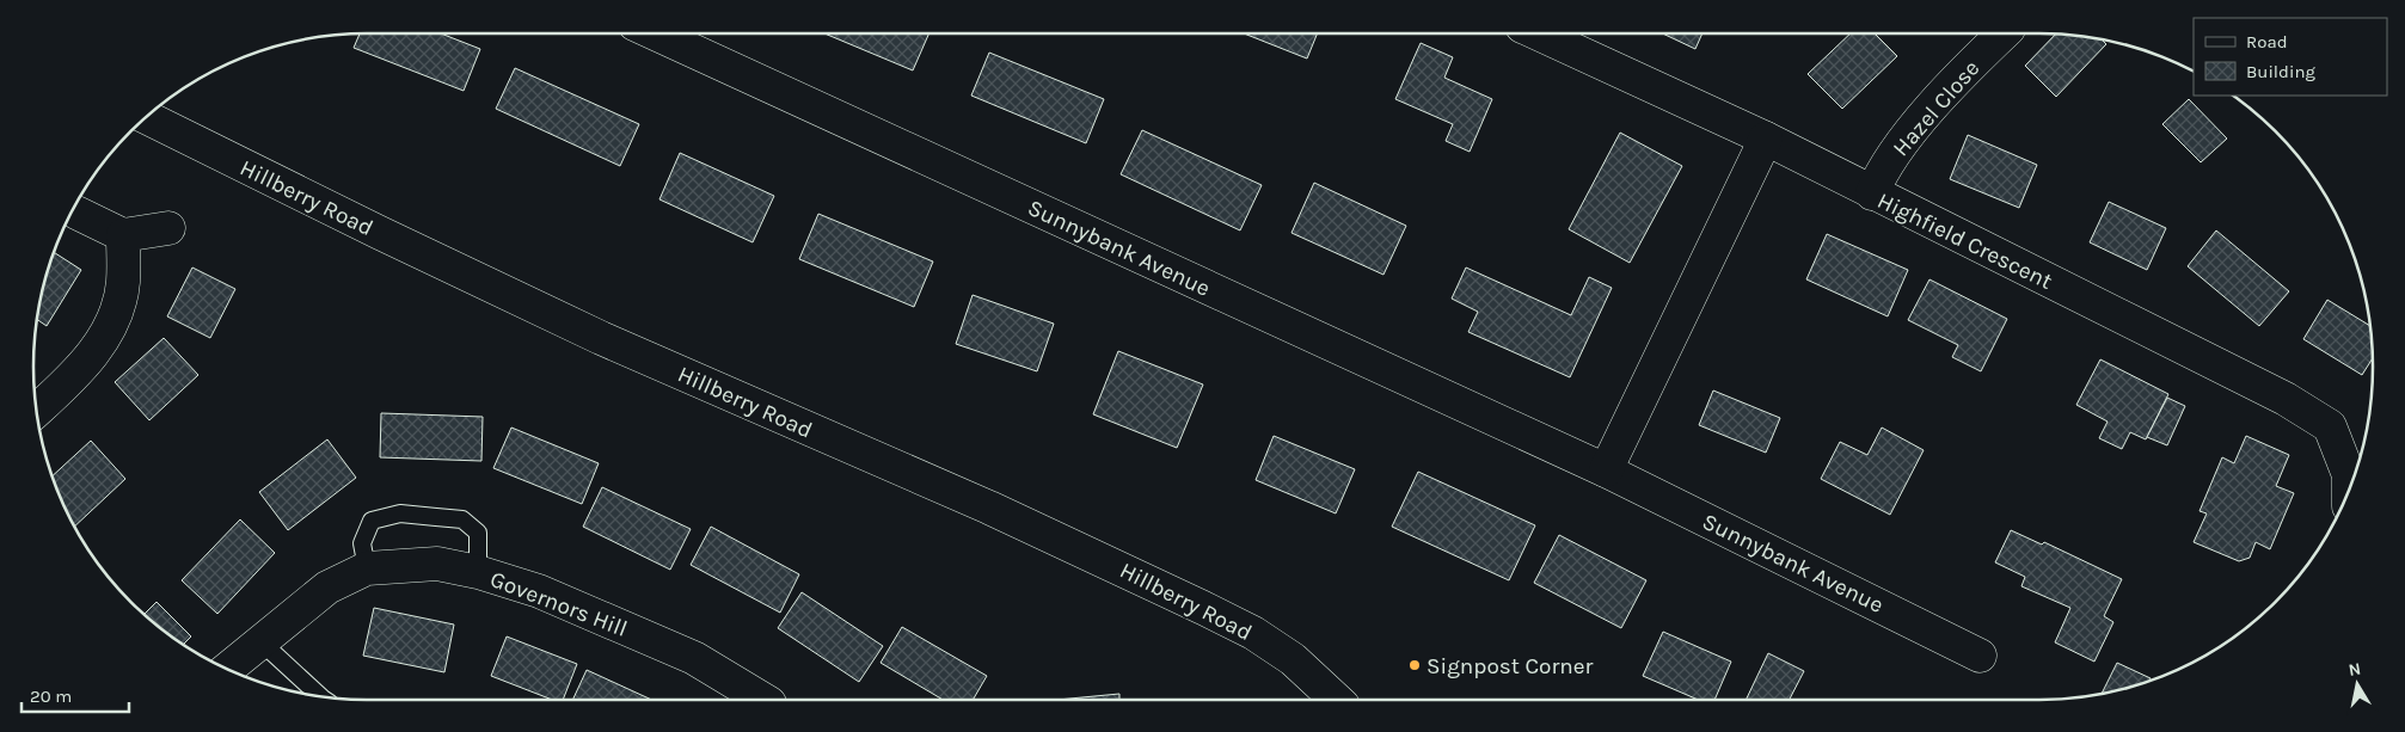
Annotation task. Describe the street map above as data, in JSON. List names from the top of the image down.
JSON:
{
  "streets": {
    "main road": [
      "Hazel Close",
      "Hillberry Road",
      "Highfield Crescent",
      "Sunnybank Avenue",
      "Governors Hill"
    ]
  },
  "crossings": [
    ["Hazel Close", "Highfield Crescent"]
  ],
  "places": ["Signpost Corner"],
  "legend": ["Road", "Building"],
  "scale_bar": "20 m",
  "north": "top"
}
